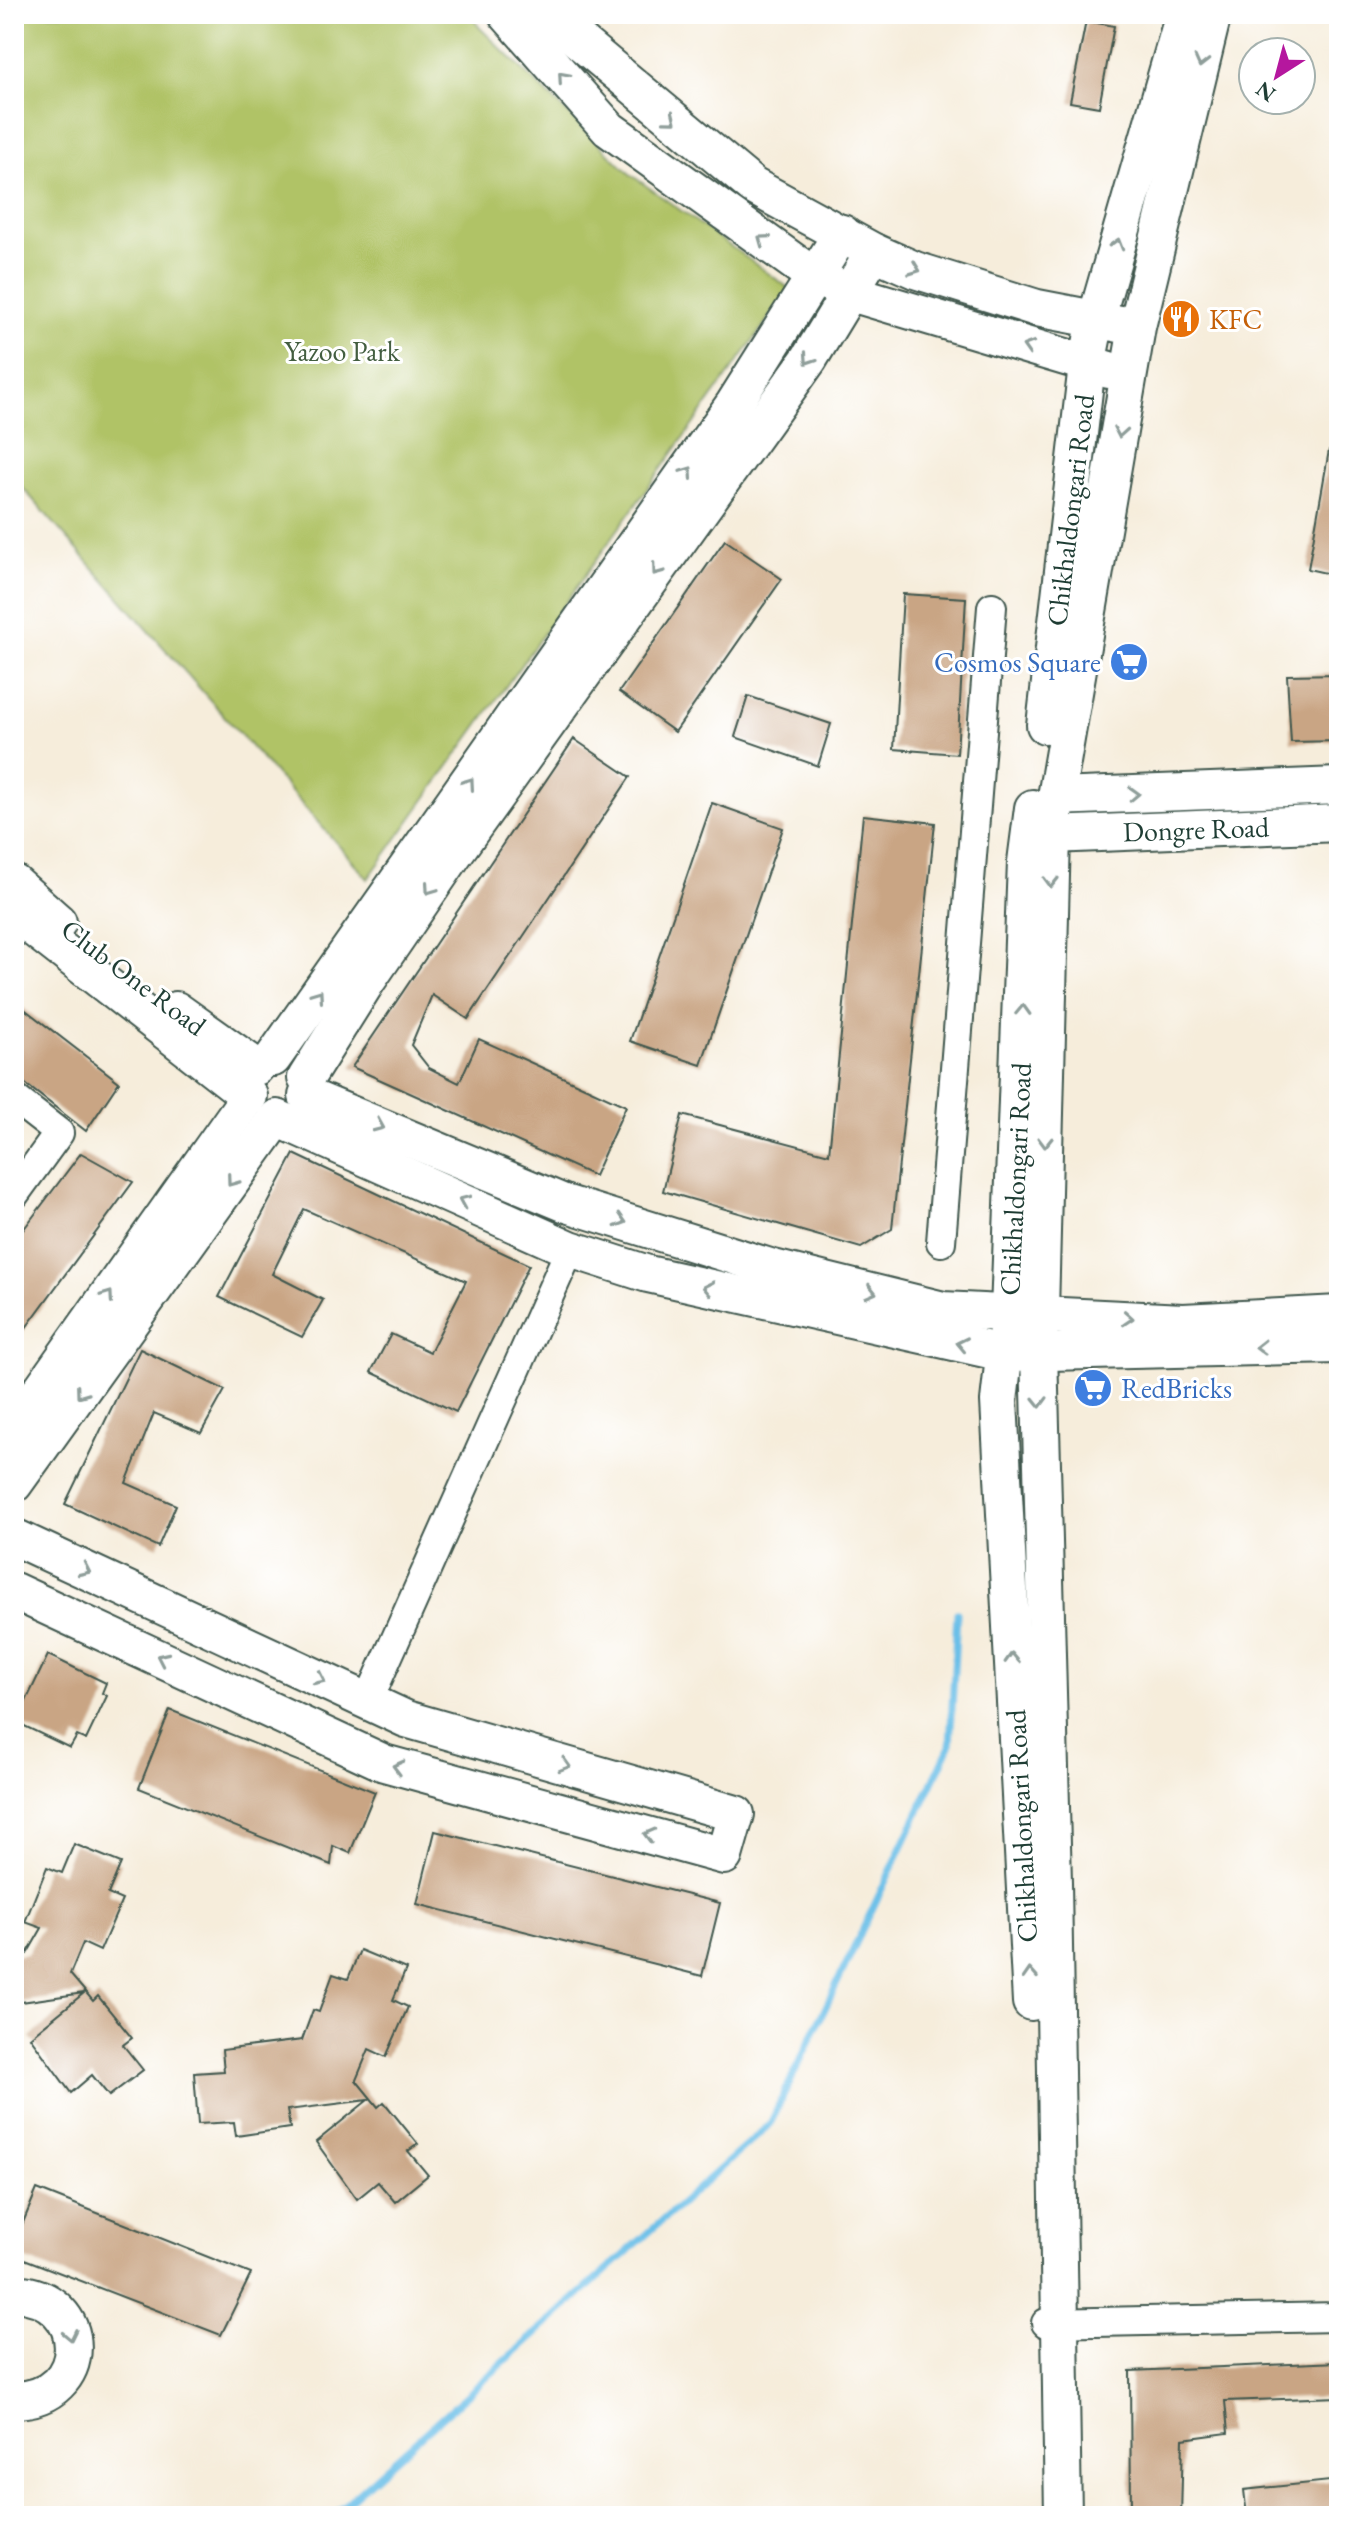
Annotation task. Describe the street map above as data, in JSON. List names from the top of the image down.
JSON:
{
  "streets": {
    "street": ["Chikhaldongari Road", "Dongre Road", "Club One Road"]
  },
  "crossings": [
    ["Chikhaldongari Road", "Dongre Road"],
    ["Chikhaldongari Road", "Club One Road"]
  ],
  "parks": ["Yazoo Park"],
  "places": {
    "restaurant": ["KFC"],
    "supermarket": ["Cosmos Square", "RedBricks"]
  },
  "north": "bottom left"
}
